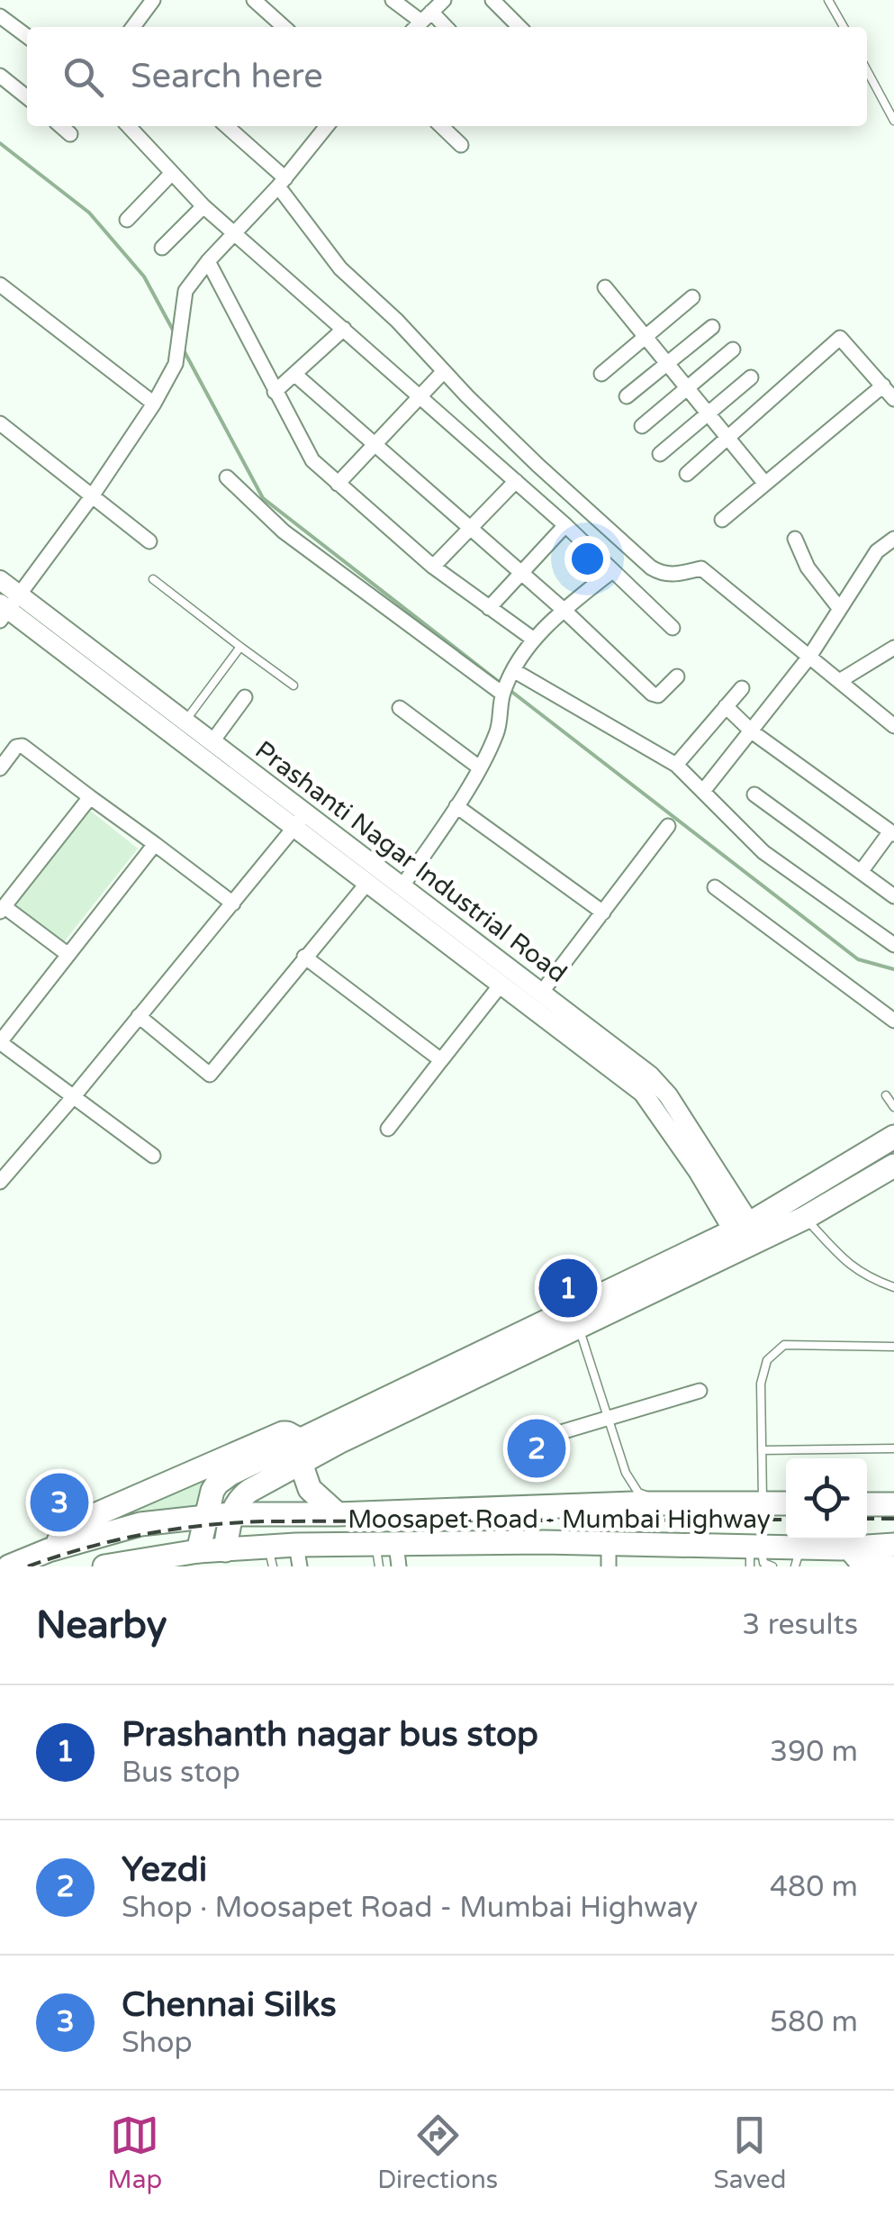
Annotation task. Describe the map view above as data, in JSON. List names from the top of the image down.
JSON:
{
  "streets": {
    "main road": ["Moosapet Road - Mumbai Highway"],
    "street": ["Prashanti Nagar Industrial Road"]
  },
  "page": {
    "search": "Search here",
    "pins": ["1", "2", "3"],
    "heading": ["Nearby", "3 results"],
    "list": [
      {
        "mark": "1",
        "name": "Prashanth nagar bus stop",
        "note": "Bus stop",
        "value": "390 m"
      },
      {
        "mark": "2",
        "name": "Yezdi",
        "note": "Shop · Moosapet Road - Mumbai Highway",
        "value": "480 m"
      },
      {
        "mark": "3",
        "name": "Chennai Silks",
        "note": "Shop",
        "value": "580 m"
      }
    ],
    "nav": ["Map", "Directions", "Saved"]
  }
}
